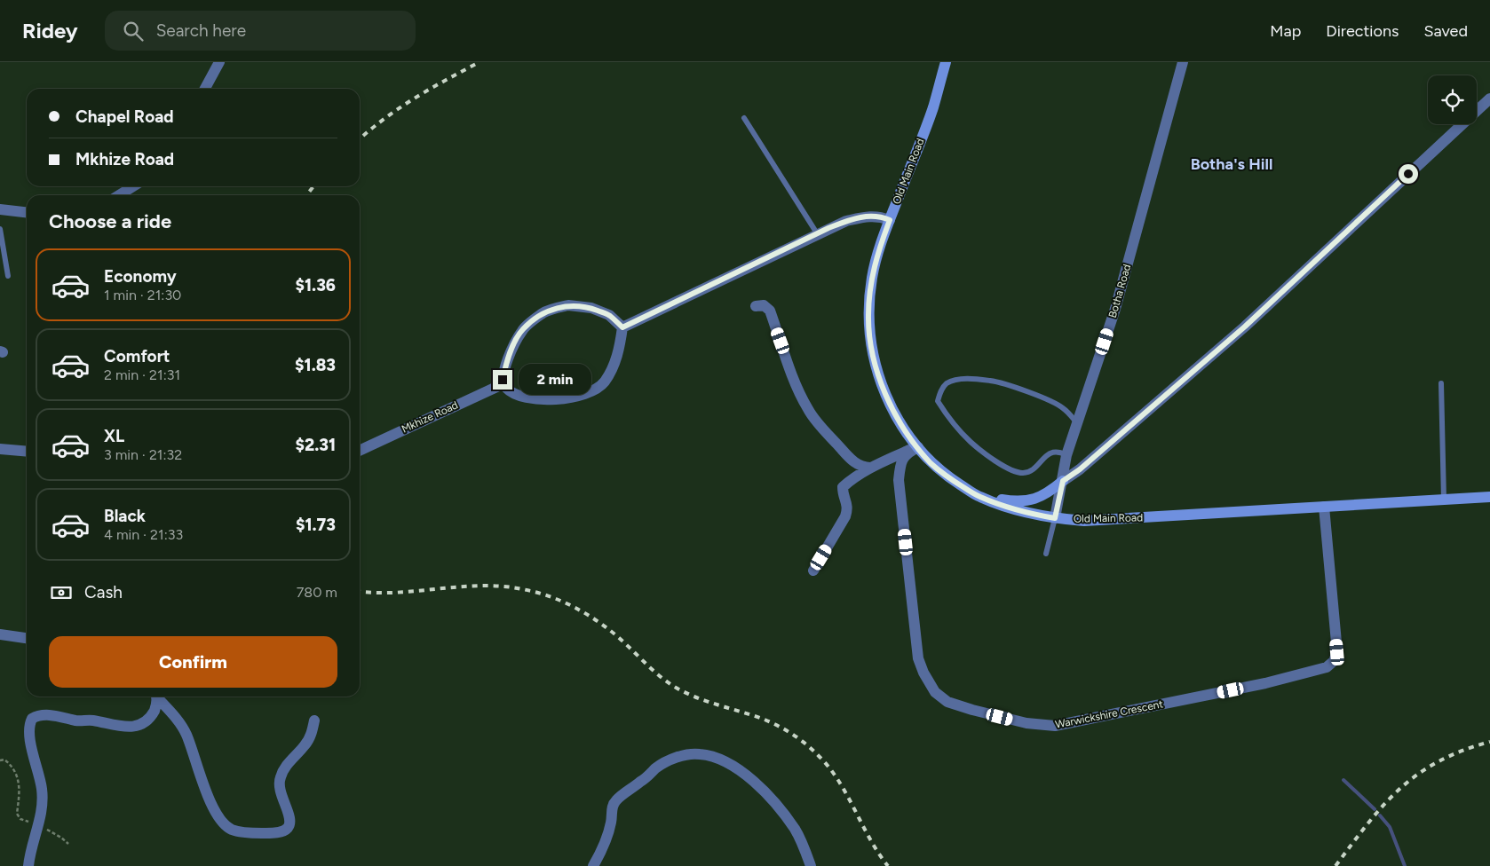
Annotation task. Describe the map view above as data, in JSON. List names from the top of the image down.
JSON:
{
  "streets": {
    "main road": ["Old Main Road"],
    "street": ["Botha Road", "Mkhize Road", "Warwickshire Crescent"]
  },
  "crossings": [
    ["Old Main Road", "Botha Road"],
    ["Old Main Road", "Warwickshire Crescent"]
  ],
  "districts": ["Botha's Hill"],
  "page": {
    "header": "Ridey",
    "search": "Search here",
    "nav": ["Map", "Directions", "Saved"],
    "banner": ["Chapel Road", "Mkhize Road"],
    "heading": "Choose a ride",
    "list": [
      {
        "name": "Economy",
        "note": "1 min · 21:30",
        "value": "$1.36"
      },
      {
        "name": "Comfort",
        "note": "2 min · 21:31",
        "value": "$1.83"
      },
      {
        "name": "XL",
        "note": "3 min · 21:32",
        "value": "$2.31"
      },
      {
        "name": "Black",
        "note": "4 min · 21:33",
        "value": "$1.73"
      }
    ],
    "bubble": "2 min",
    "pay": ["Cash", "780 m"],
    "buttons": "Confirm"
  }
}
